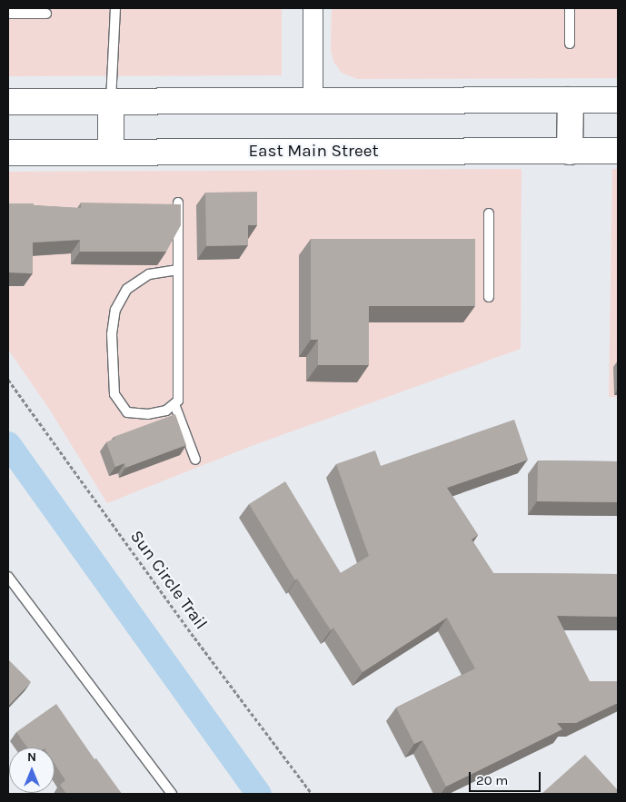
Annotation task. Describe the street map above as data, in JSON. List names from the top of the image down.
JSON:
{
  "streets": {
    "main road": ["East Main Street"],
    "path": ["Sun Circle Trail"]
  },
  "scale_bar": "20 m",
  "north": "top"
}
